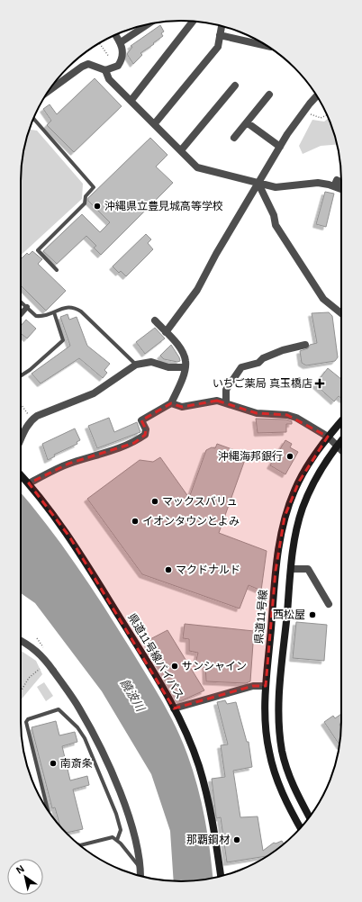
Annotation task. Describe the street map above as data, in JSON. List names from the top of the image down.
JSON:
{
  "streets": {
    "main road": ["県道11号線", "県道11号線バイパス"]
  },
  "water": ["饒波川"],
  "places": {
    "other": [
      "沖縄県立豊見城高等学校",
      "沖縄海邦銀行",
      "マックスバリュ",
      "イオンタウンとよみ",
      "マクドナルド",
      "西松屋",
      "サンシャイン",
      "南斎条",
      "那覇鋼材"
    ],
    "health": ["いちご薬局 真玉橋店"]
  },
  "north": "top left"
}
